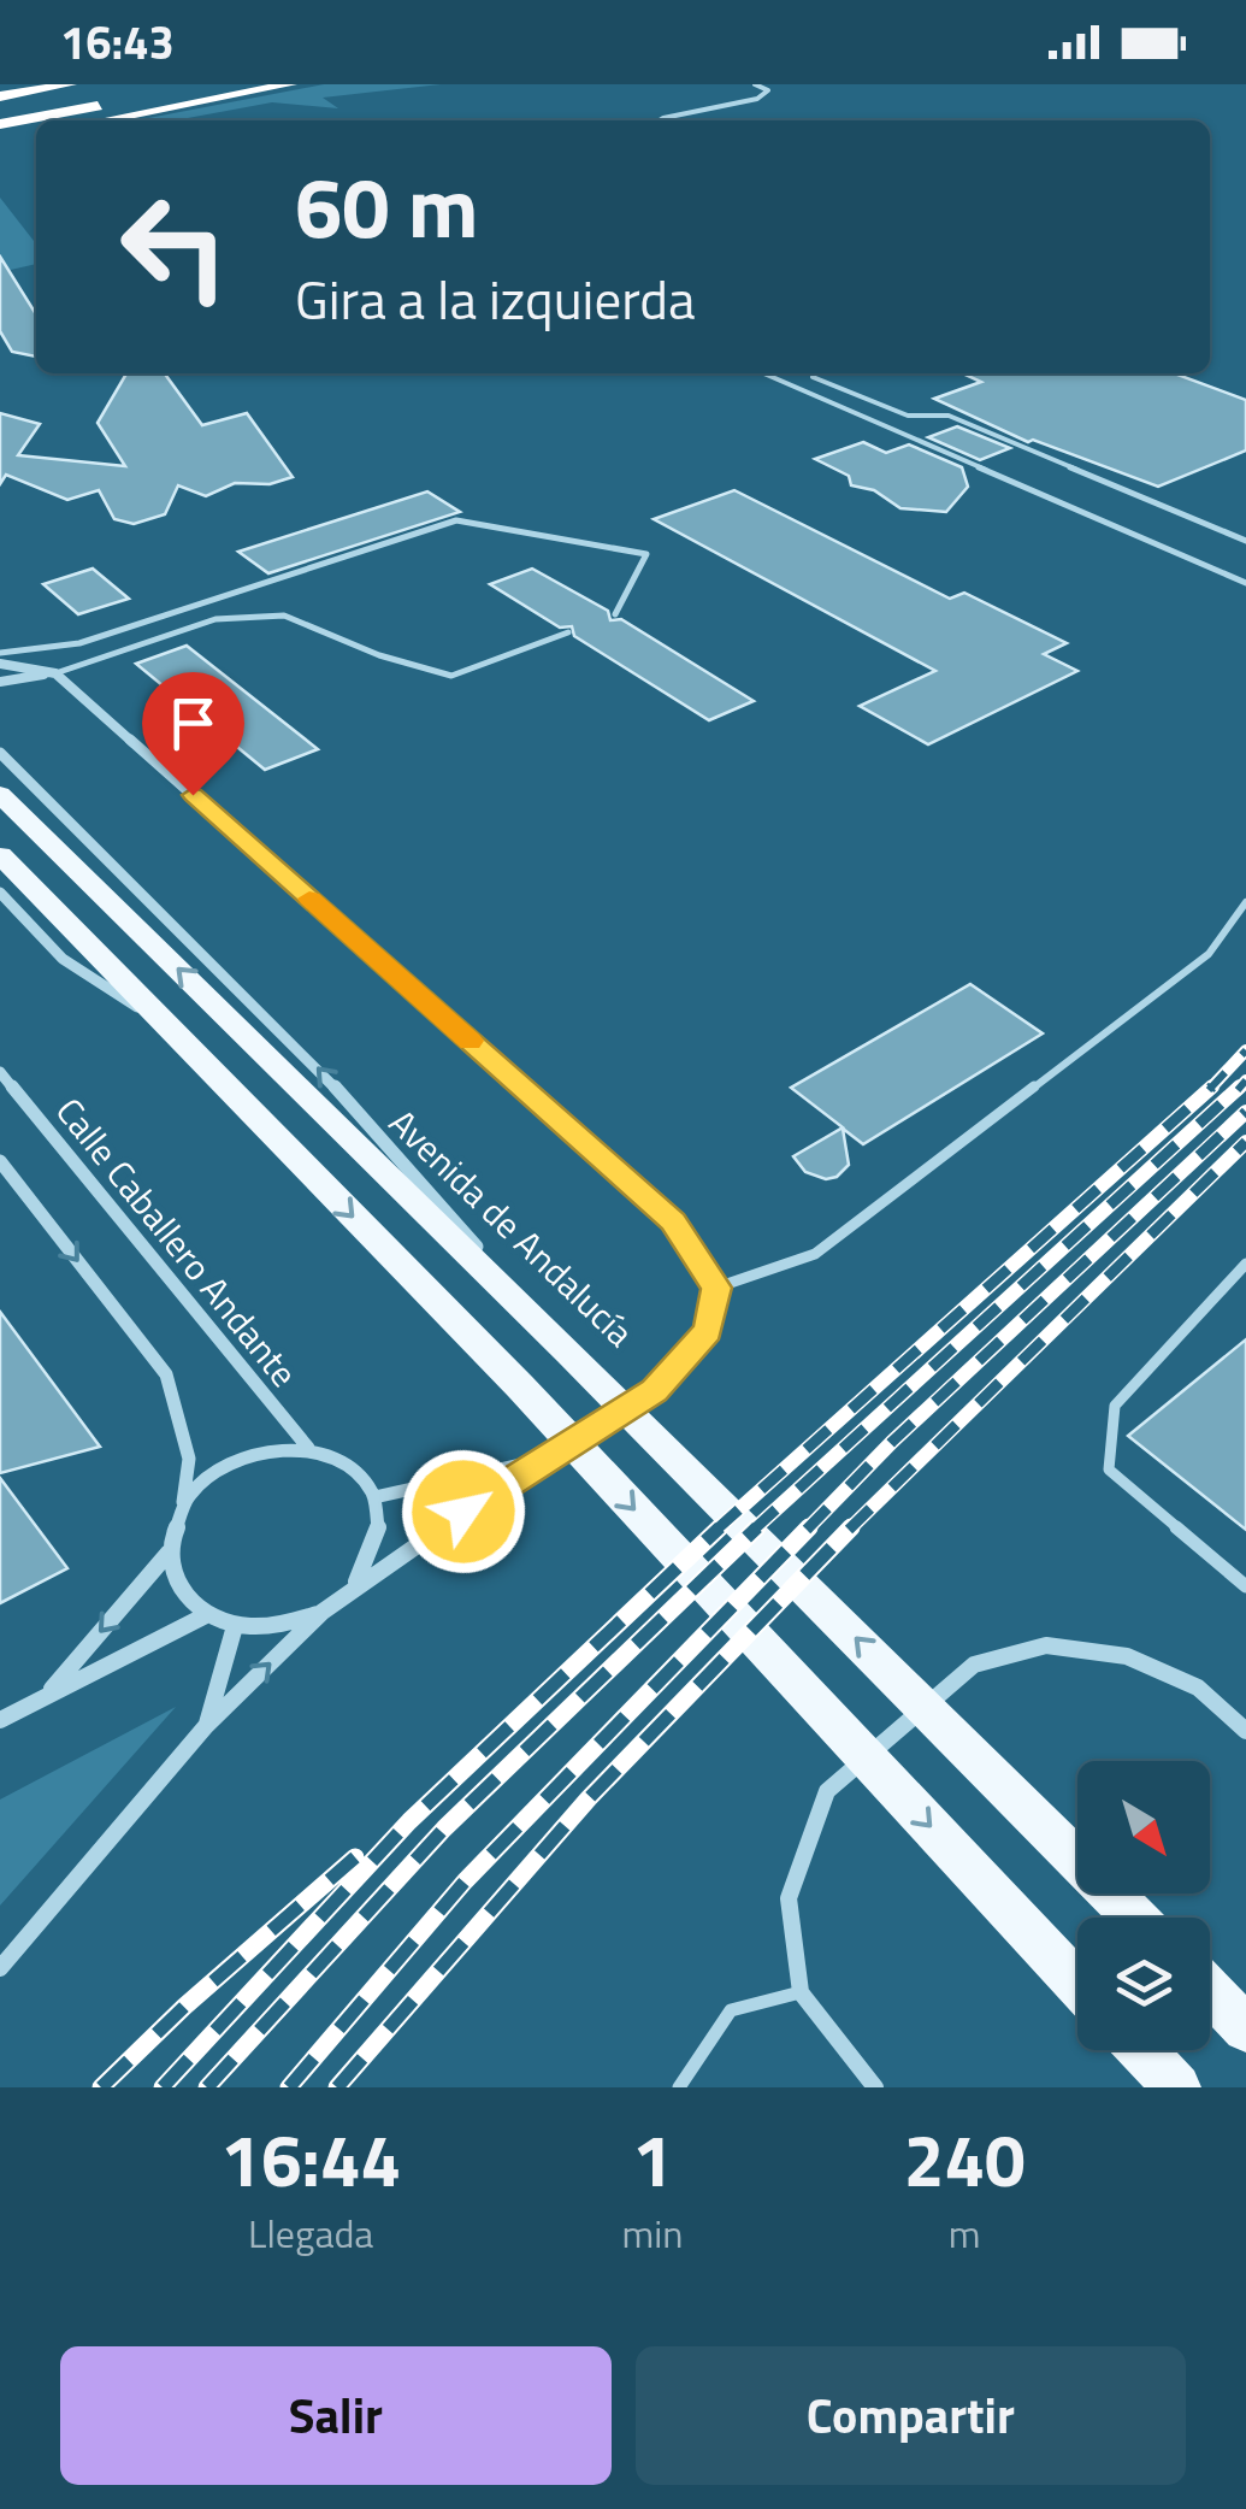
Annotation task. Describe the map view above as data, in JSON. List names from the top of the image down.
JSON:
{
  "streets": {
    "main road": ["Avenida de Andalucía"],
    "street": ["Calle Caballero Andante"]
  },
  "north": "bottom right",
  "page": {
    "status": "16:43",
    "turn": ["60 m", "Gira a la izquierda"],
    "eta": [
      "16:44",
      "Llegada",
      "1",
      "min",
      "240",
      "m"
    ],
    "buttons": ["Salir", "Compartir"]
  }
}
